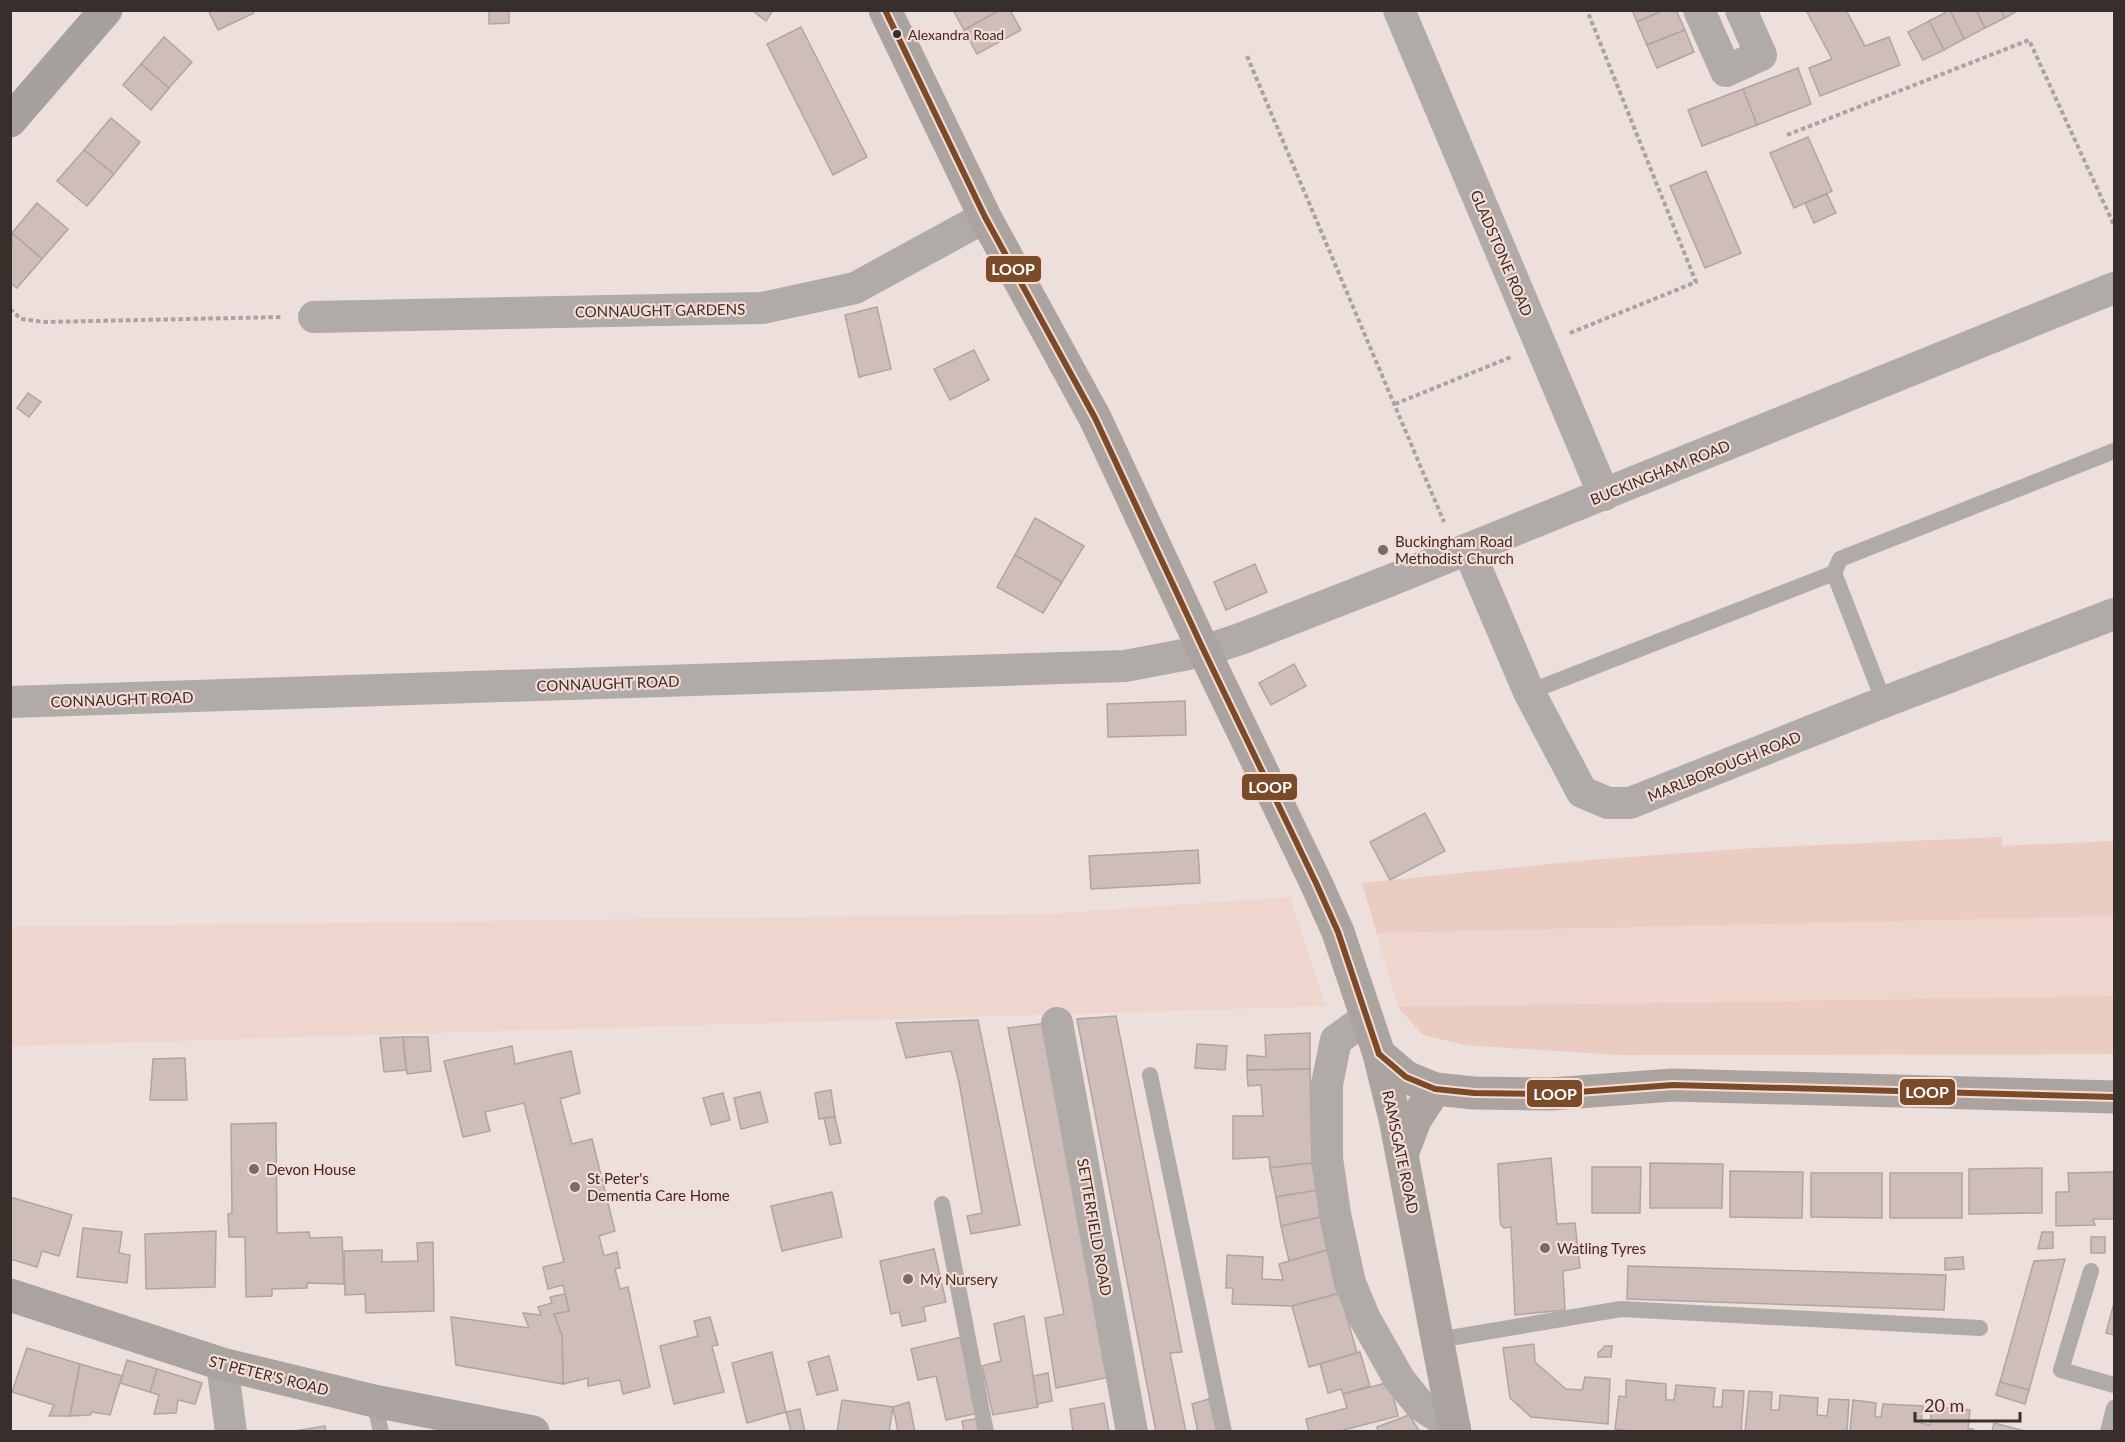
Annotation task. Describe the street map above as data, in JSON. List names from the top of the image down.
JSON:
{
  "streets": {
    "main road": ["RAMSGATE ROAD", "ST PETER'S ROAD"],
    "street": [
      "GLADSTONE ROAD",
      "CONNAUGHT GARDENS",
      "BUCKINGHAM ROAD",
      "CONNAUGHT ROAD",
      "MARLBOROUGH ROAD",
      "SETTERFIELD ROAD"
    ]
  },
  "crossings": [
    ["GLADSTONE ROAD", "BUCKINGHAM ROAD"],
    ["CONNAUGHT GARDENS", "RAMSGATE ROAD"],
    ["BUCKINGHAM ROAD", "CONNAUGHT ROAD"],
    ["BUCKINGHAM ROAD", "MARLBOROUGH ROAD"],
    ["BUCKINGHAM ROAD", "RAMSGATE ROAD"],
    ["CONNAUGHT ROAD", "RAMSGATE ROAD"]
  ],
  "places": [
    "Alexandra Road",
    "Buckingham Road Methodist Church",
    "Devon House",
    "St Peter's Dementia Care Home",
    "Watling Tyres",
    "My Nursery"
  ],
  "lines": ["transit line LOOP"],
  "scale_bar": "20 m"
}
